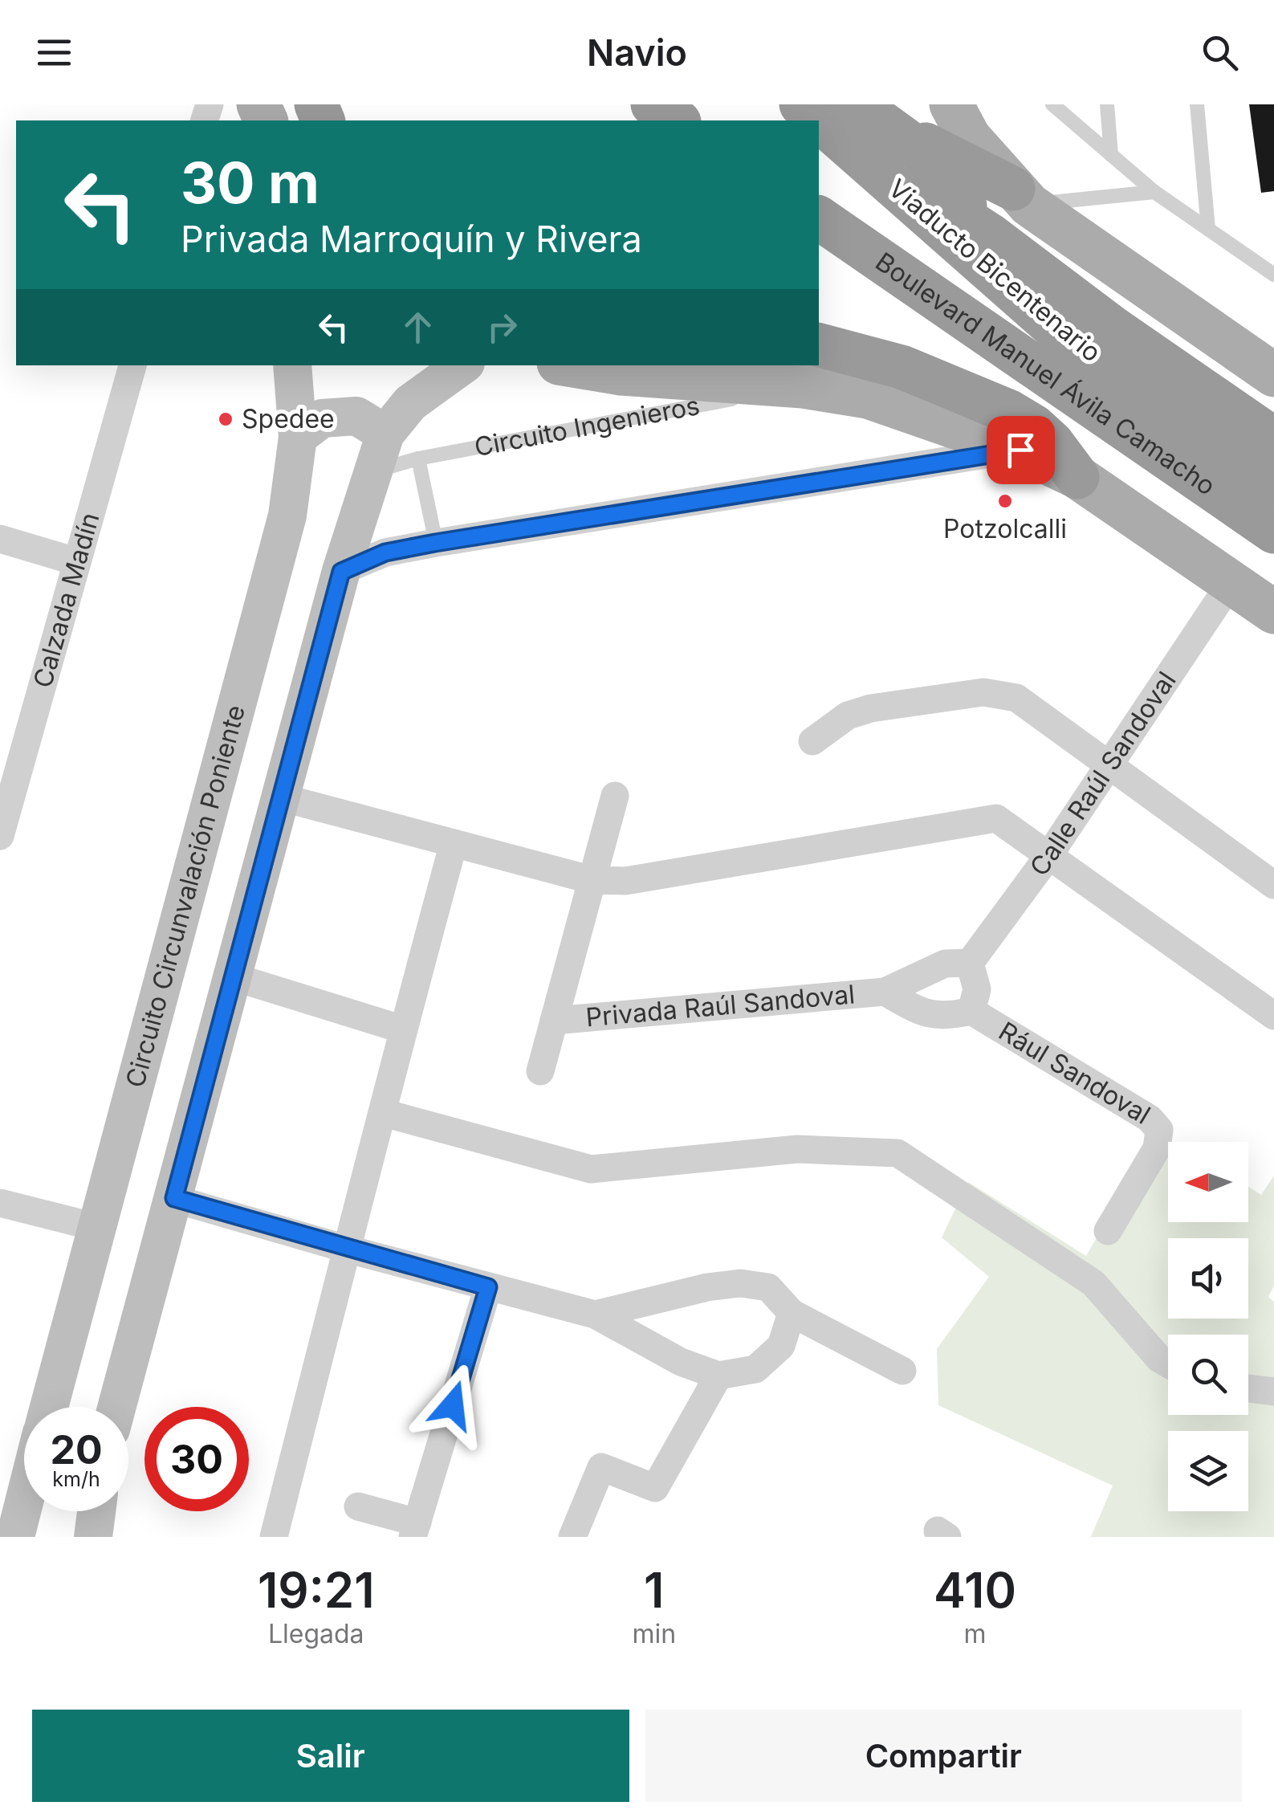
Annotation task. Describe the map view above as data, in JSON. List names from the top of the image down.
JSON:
{
  "streets": {
    "highway": ["Viaducto Bicentenario", "Boulevard Manuel Ávila Camacho"],
    "main road": ["Circuito Circunvalación Poniente"],
    "street": [
      "Calzada Madín",
      "Calle Raúl Sandoval",
      "Privada Raúl Sandoval",
      "Rául Sandoval"
    ],
    "lane": ["Circuito Ingenieros"]
  },
  "places": ["Spedee", "Potzolcalli"],
  "north": "left",
  "page": {
    "header": "Navio",
    "turn": ["30 m", "Privada Marroquín y Rivera"],
    "speed": "20 km/h",
    "limit": "30",
    "eta": [
      "19:21",
      "Llegada",
      "1",
      "min",
      "410",
      "m"
    ],
    "buttons": ["Salir", "Compartir"]
  }
}
